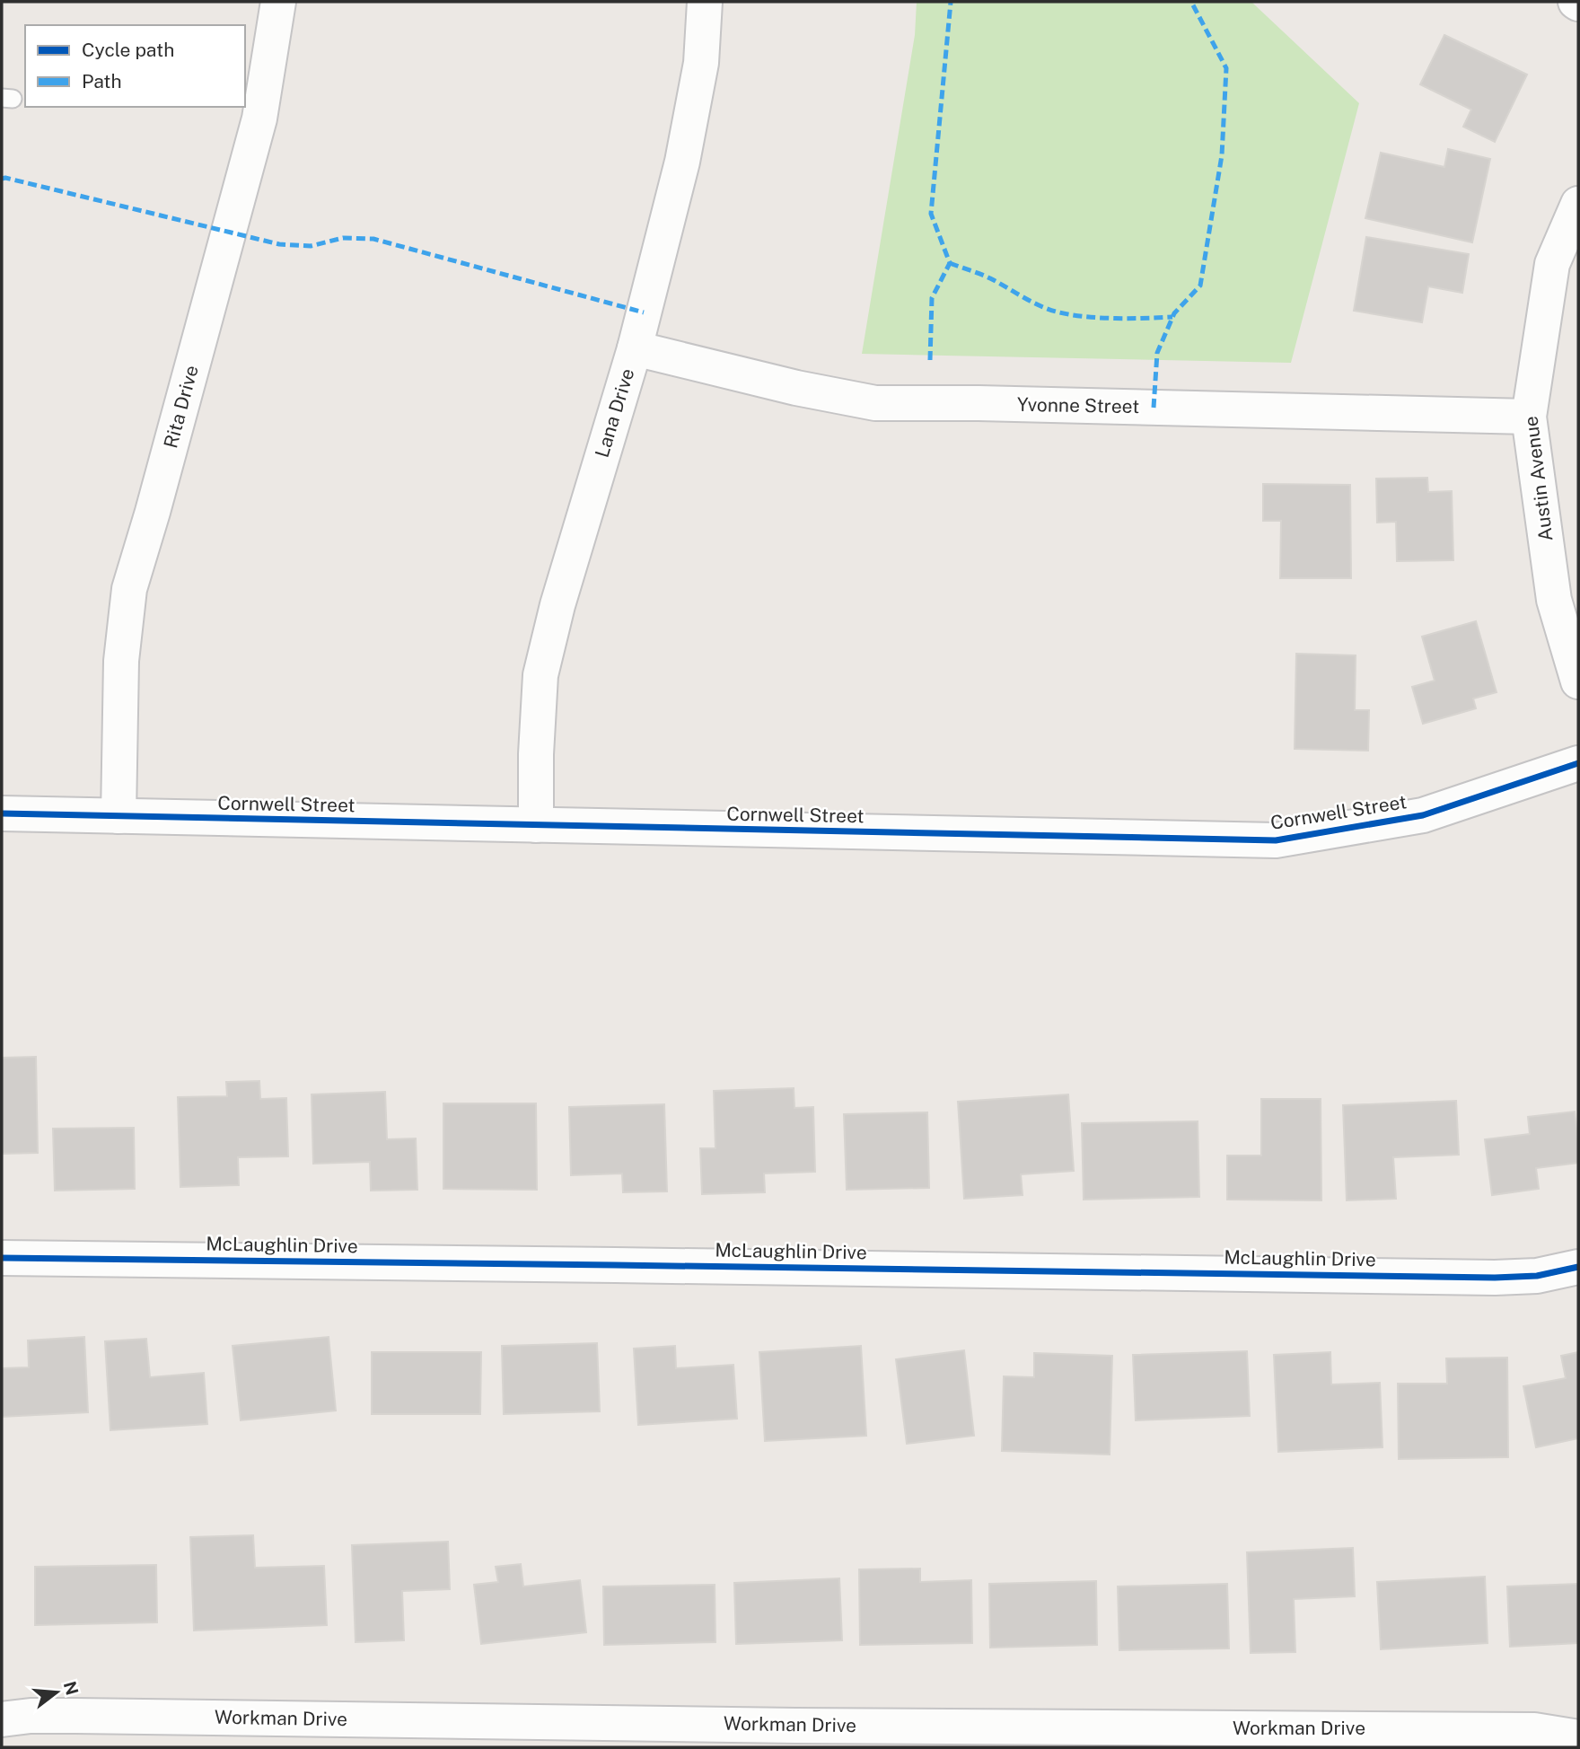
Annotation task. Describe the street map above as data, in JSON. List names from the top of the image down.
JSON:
{
  "streets": {
    "street": [
      "Yvonne Street",
      "Rita Drive",
      "Lana Drive",
      "Austin Avenue",
      "Cornwell Street",
      "McLaughlin Drive",
      "Workman Drive"
    ]
  },
  "crossings": [
    ["Yvonne Street", "Lana Drive"],
    ["Yvonne Street", "Austin Avenue"],
    ["Rita Drive", "Cornwell Street"],
    ["Lana Drive", "Cornwell Street"]
  ],
  "legend": ["Cycle path", "Path"],
  "north": "right"
}
